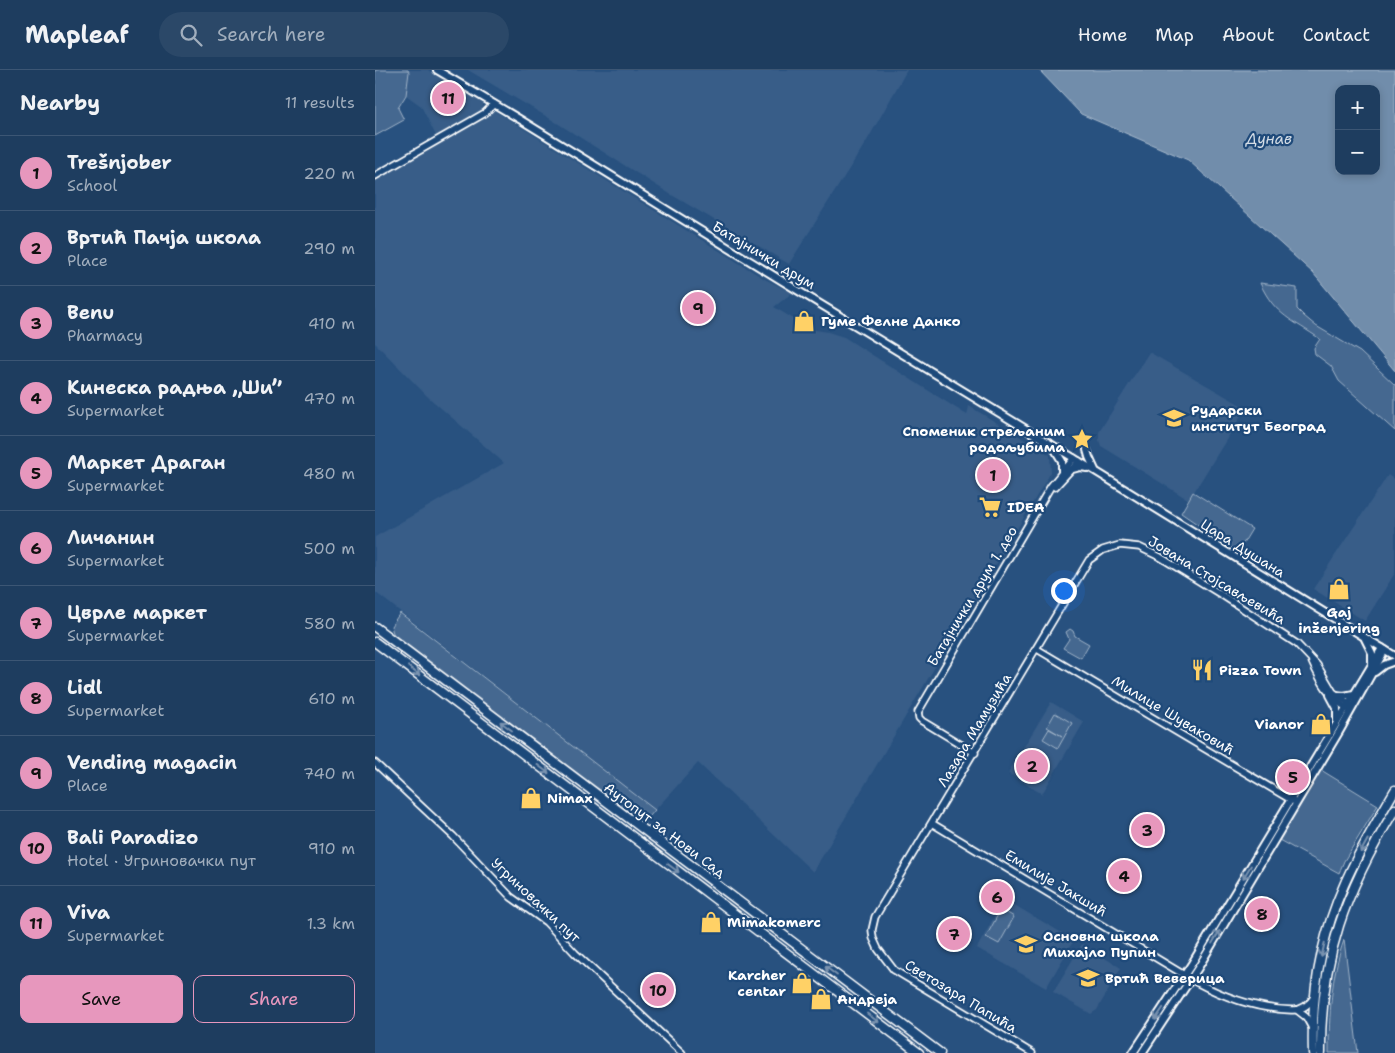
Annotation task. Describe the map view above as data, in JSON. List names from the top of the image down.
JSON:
{
  "streets": {
    "main road": ["Батајнички друм", "Цара Душана", "Аутопут за Нови Сад"],
    "street": [
      "Јована Стојсављевића",
      "Батајнички друм 1. део",
      "Милице Шуваковић",
      "Лазара Мамузића",
      "Емилије Јакшић",
      "Угриновачки пут",
      "Светозара Папића"
    ]
  },
  "crossings": [
    ["Батајнички друм", "Цара Душана"],
    ["Батајнички друм", "Батајнички друм 1. део"],
    ["Цара Душана", "Батајнички друм 1. део"],
    ["Јована Стојсављевића", "Милице Шуваковић"],
    ["Јована Стојсављевића", "Лазара Мамузића"],
    ["Батајнички друм 1. део", "Лазара Мамузића"],
    ["Милице Шуваковић", "Лазара Мамузића"],
    ["Лазара Мамузића", "Емилије Јакшић"],
    ["Лазара Мамузића", "Светозара Папића"],
    ["Емилије Јакшић", "Светозара Папића"]
  ],
  "water": ["Дунав"],
  "places": {
    "shop": [
      "Гуме Фелне Данко",
      "Gaj inženjering",
      "Vianor",
      "Nimax",
      "Mimakomerc",
      "Karcher centar",
      "Андреја"
    ],
    "school or university": ["Рударски институт Београд", "Основна школа Михајло Пупин", "Вртић Веверица"],
    "place": ["Споменик стрељаним родољубима"],
    "supermarket": ["IDEA"],
    "restaurant": ["Pizza Town"]
  },
  "page": {
    "header": "Mapleaf",
    "search": "Search here",
    "nav": [
      "Home",
      "Map",
      "About",
      "Contact"
    ],
    "heading": ["Nearby", "11 results"],
    "pins": [
      "11",
      "9",
      "1",
      "2",
      "5",
      "3",
      "4",
      "6",
      "8",
      "7",
      "10"
    ],
    "map_buttons": ["+", "−"],
    "list": [
      {
        "mark": "1",
        "name": "Trešnjober",
        "note": "School",
        "value": "220 m"
      },
      {
        "mark": "2",
        "name": "Вртић Пачја школа",
        "note": "Place",
        "value": "290 m"
      },
      {
        "mark": "3",
        "name": "Benu",
        "note": "Pharmacy",
        "value": "410 m"
      },
      {
        "mark": "4",
        "name": "Кинеска радња „Ши”",
        "note": "Supermarket",
        "value": "470 m"
      },
      {
        "mark": "5",
        "name": "Маркет Драган",
        "note": "Supermarket",
        "value": "480 m"
      },
      {
        "mark": "6",
        "name": "Личанин",
        "note": "Supermarket",
        "value": "500 m"
      },
      {
        "mark": "7",
        "name": "Цврле маркет",
        "note": "Supermarket",
        "value": "580 m"
      },
      {
        "mark": "8",
        "name": "Lidl",
        "note": "Supermarket",
        "value": "610 m"
      },
      {
        "mark": "9",
        "name": "Vending magacin",
        "note": "Place",
        "value": "740 m"
      },
      {
        "mark": "10",
        "name": "Bali Paradizo",
        "note": "Hotel · Угриновачки пут",
        "value": "910 m"
      },
      {
        "mark": "11",
        "name": "Viva",
        "note": "Supermarket",
        "value": "1.3 km"
      }
    ],
    "buttons": ["Save", "Share"]
  }
}
